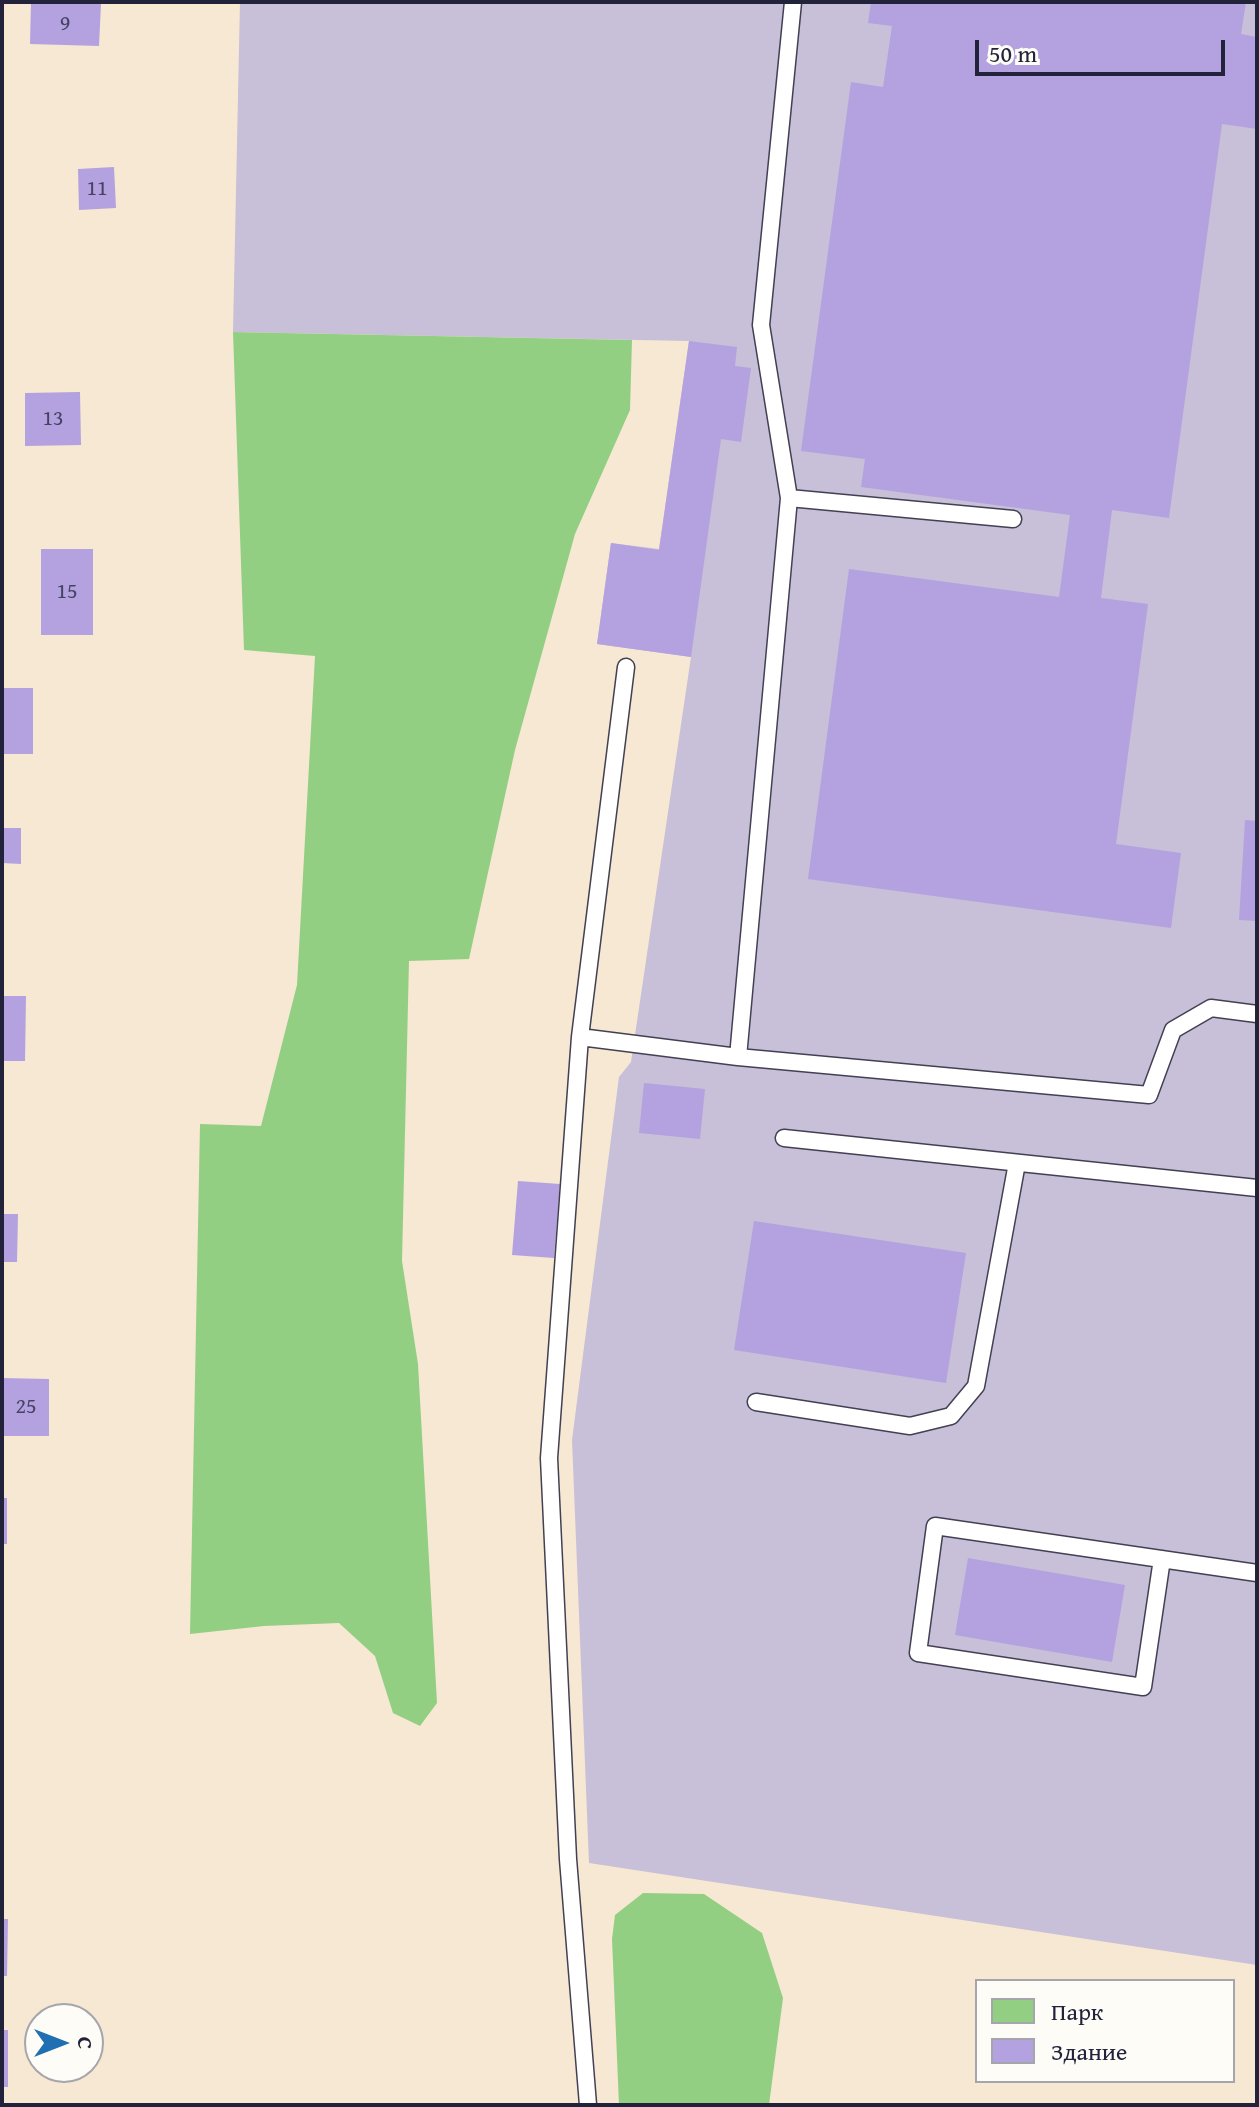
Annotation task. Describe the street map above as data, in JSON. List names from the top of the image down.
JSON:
{
  "house_numbers": [
    "9",
    "11",
    "13",
    "15",
    "25"
  ],
  "legend": ["Парк", "Здание"],
  "scale_bar": "50 m",
  "north": "right"
}
